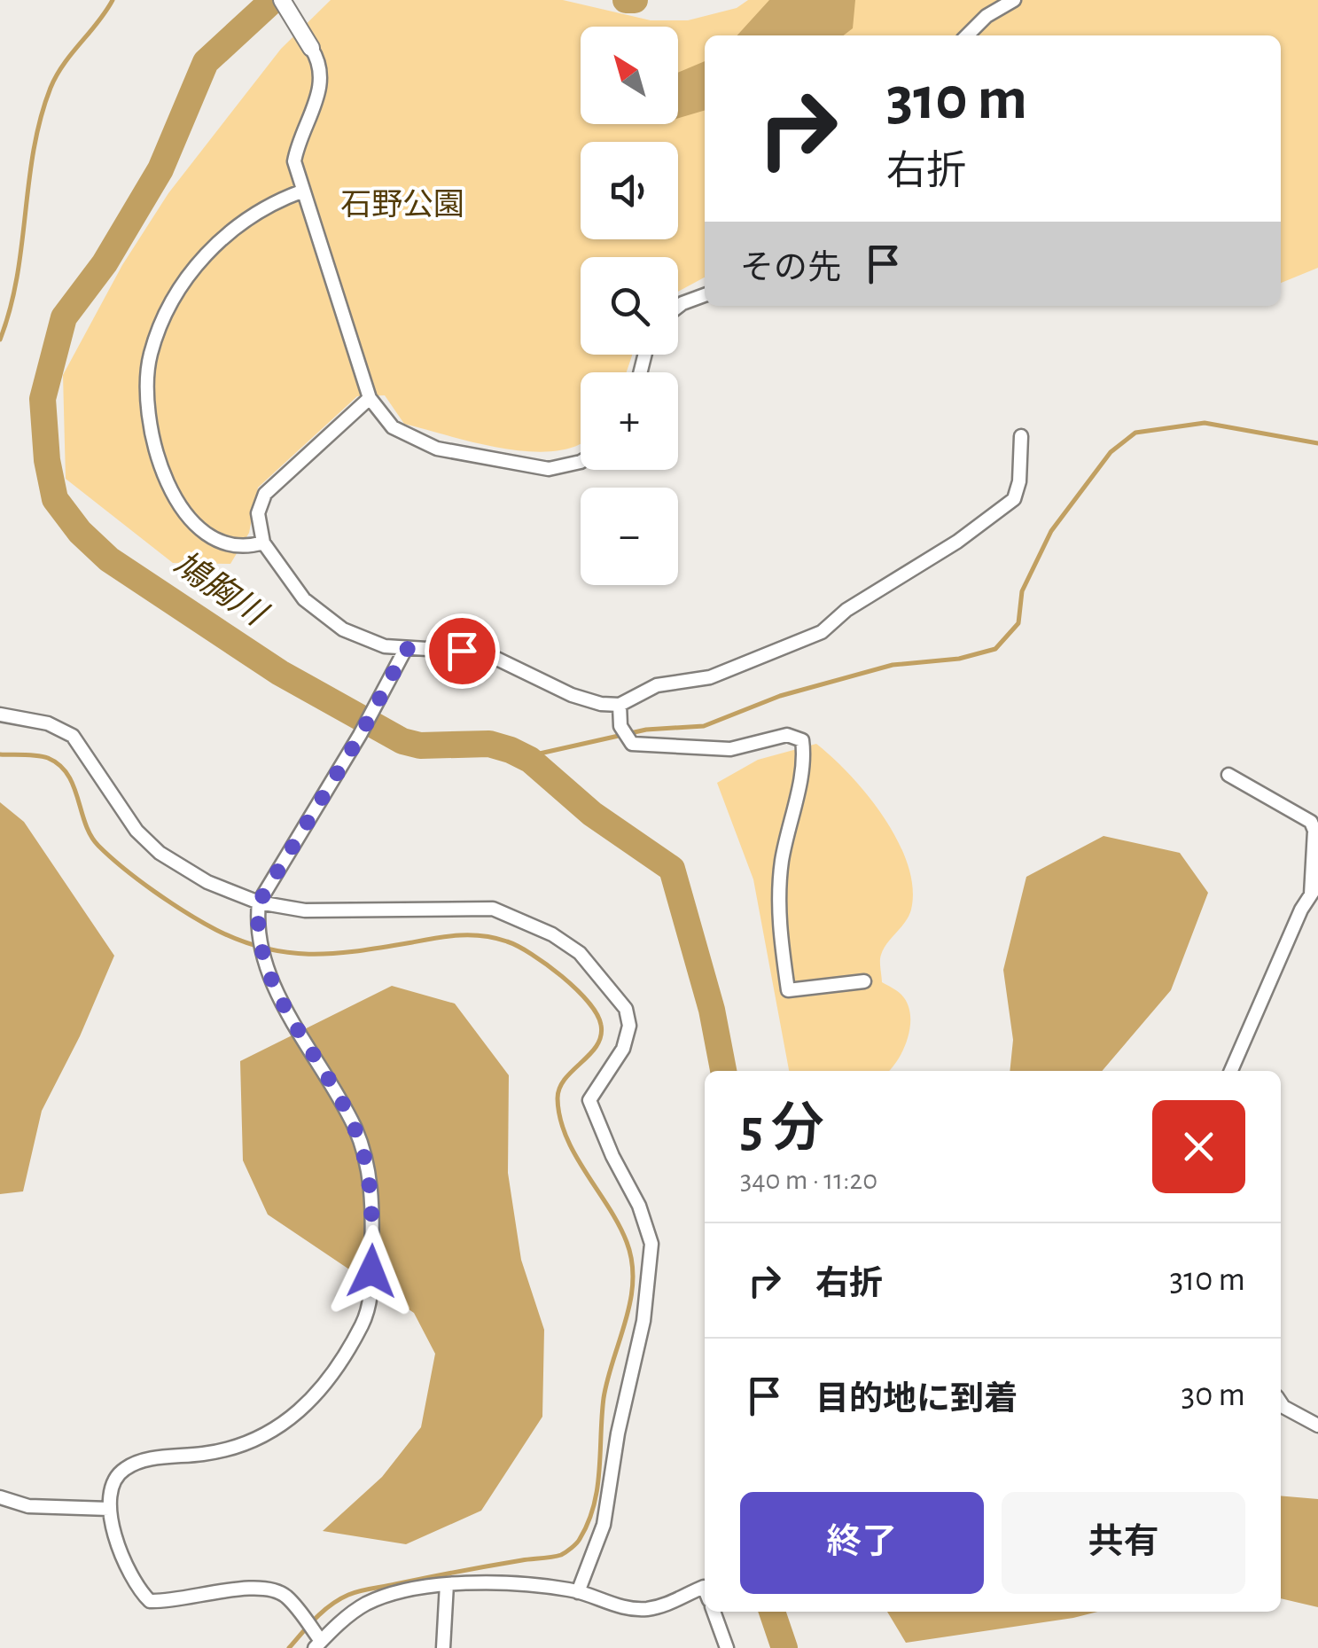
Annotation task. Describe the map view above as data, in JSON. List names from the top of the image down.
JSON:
{
  "water": ["鳩胸川"],
  "parks": ["石野公園"],
  "north": "top left",
  "page": {
    "map_buttons": ["+", "−"],
    "turn": ["310 m", "右折"],
    "then": "その先",
    "heading": ["5 分", "340 m · 11:20"],
    "list": [
      {
        "name": "右折",
        "value": "310 m"
      },
      {
        "name": "目的地に到着",
        "value": "30 m"
      }
    ],
    "buttons": ["終了", "共有"]
  }
}
